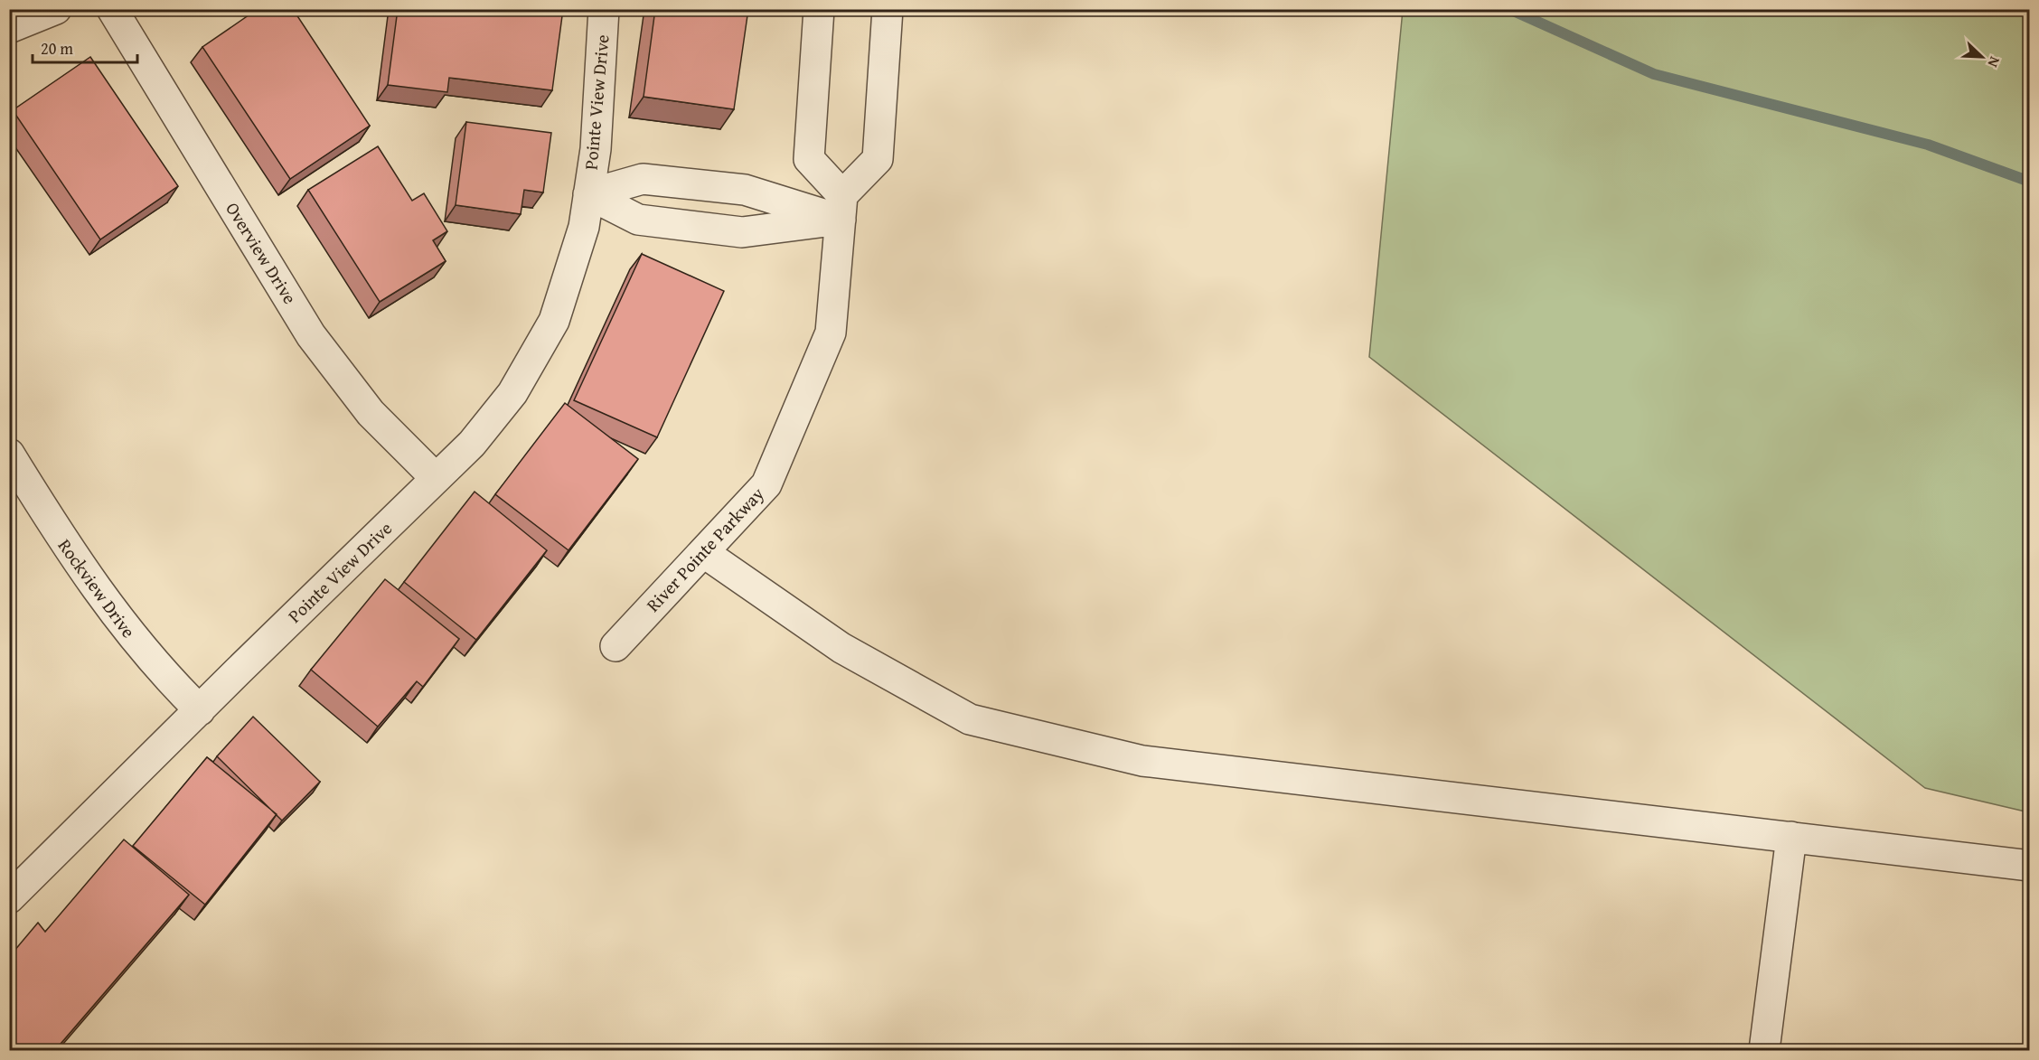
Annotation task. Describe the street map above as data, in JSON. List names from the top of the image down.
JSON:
{
  "streets": {
    "street": [
      "Pointe View Drive",
      "Overview Drive",
      "River Pointe Parkway",
      "Rockview Drive"
    ]
  },
  "crossings": [
    ["Pointe View Drive", "Overview Drive"],
    ["Pointe View Drive", "River Pointe Parkway"],
    ["Pointe View Drive", "Rockview Drive"]
  ],
  "scale_bar": "20 m",
  "north": "bottom right"
}
